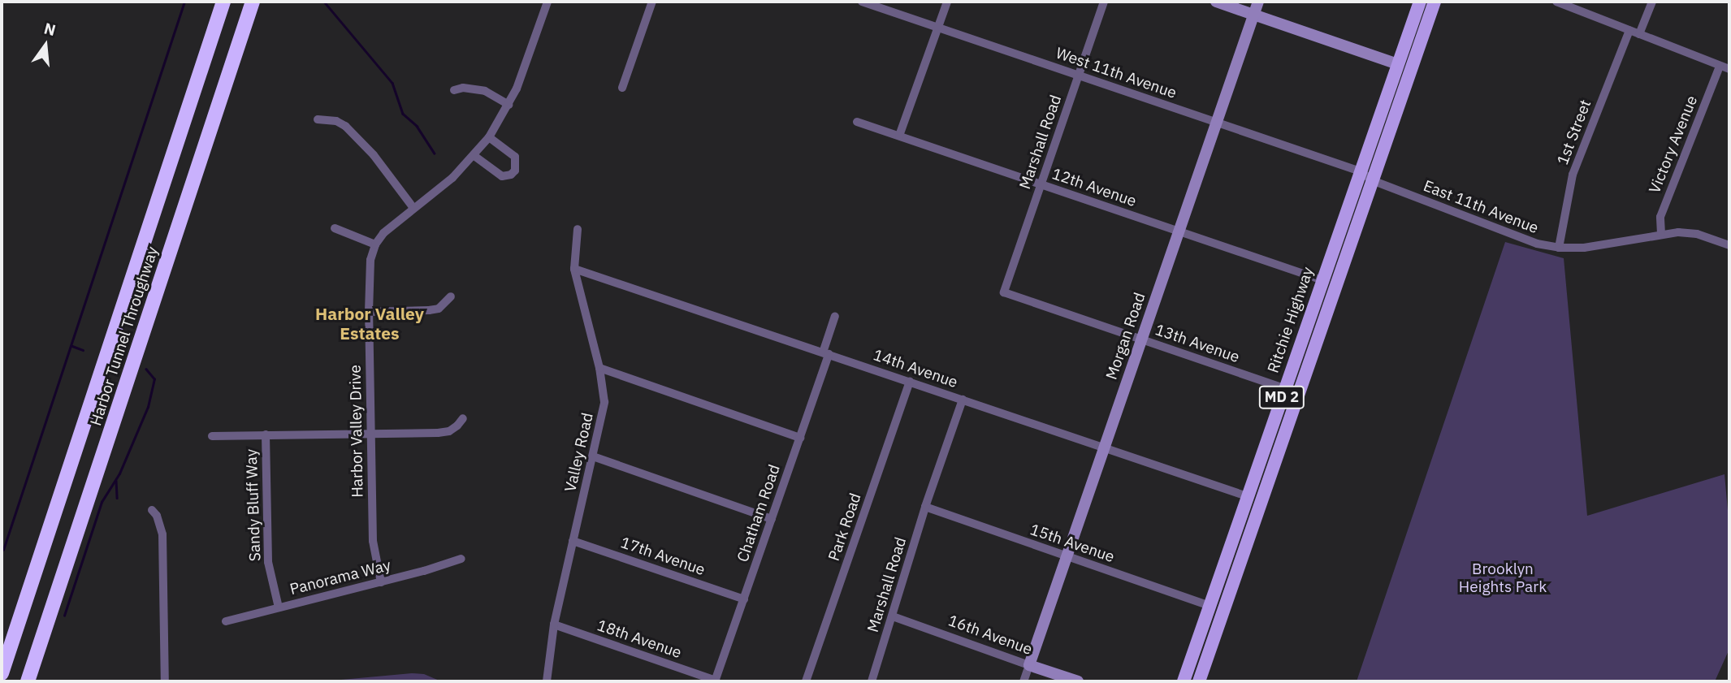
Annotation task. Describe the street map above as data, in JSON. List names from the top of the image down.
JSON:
{
  "streets": {
    "highway": ["Harbor Tunnel Throughway"],
    "main road": ["Ritchie Highway", "MD 2"],
    "street": [
      "West 11th Avenue",
      "1st Street",
      "Marshall Road",
      "Victory Avenue",
      "12th Avenue",
      "East 11th Avenue",
      "Morgan Road",
      "13th Avenue",
      "14th Avenue",
      "Harbor Valley Drive",
      "Valley Road",
      "Sandy Bluff Way",
      "Chatham Road",
      "Park Road",
      "15th Avenue",
      "17th Avenue",
      "Panorama Way",
      "16th Avenue",
      "18th Avenue"
    ]
  },
  "crossings": [
    ["West 11th Avenue", "Marshall Road"],
    ["West 11th Avenue", "East 11th Avenue"],
    ["West 11th Avenue", "Ritchie Highway"],
    ["West 11th Avenue", "Morgan Road"],
    ["1st Street", "East 11th Avenue"],
    ["Marshall Road", "12th Avenue"],
    ["Marshall Road", "13th Avenue"],
    ["Marshall Road", "14th Avenue"],
    ["Marshall Road", "15th Avenue"],
    ["Marshall Road", "16th Avenue"],
    ["Victory Avenue", "East 11th Avenue"],
    ["12th Avenue", "Ritchie Highway"],
    ["12th Avenue", "Morgan Road"],
    ["East 11th Avenue", "Ritchie Highway"],
    ["Ritchie Highway", "13th Avenue"],
    ["Ritchie Highway", "14th Avenue"],
    ["Ritchie Highway", "15th Avenue"],
    ["Morgan Road", "13th Avenue"],
    ["Morgan Road", "14th Avenue"],
    ["Morgan Road", "15th Avenue"],
    ["Morgan Road", "16th Avenue"],
    ["14th Avenue", "Valley Road"],
    ["14th Avenue", "Chatham Road"],
    ["14th Avenue", "Park Road"],
    ["Harbor Valley Drive", "Panorama Way"],
    ["Valley Road", "17th Avenue"],
    ["Valley Road", "18th Avenue"],
    ["Sandy Bluff Way", "Panorama Way"],
    ["Chatham Road", "17th Avenue"],
    ["Chatham Road", "18th Avenue"]
  ],
  "districts": ["Harbor Valley Estates"],
  "parks": ["Brooklyn Heights Park"],
  "north": "top"
}
